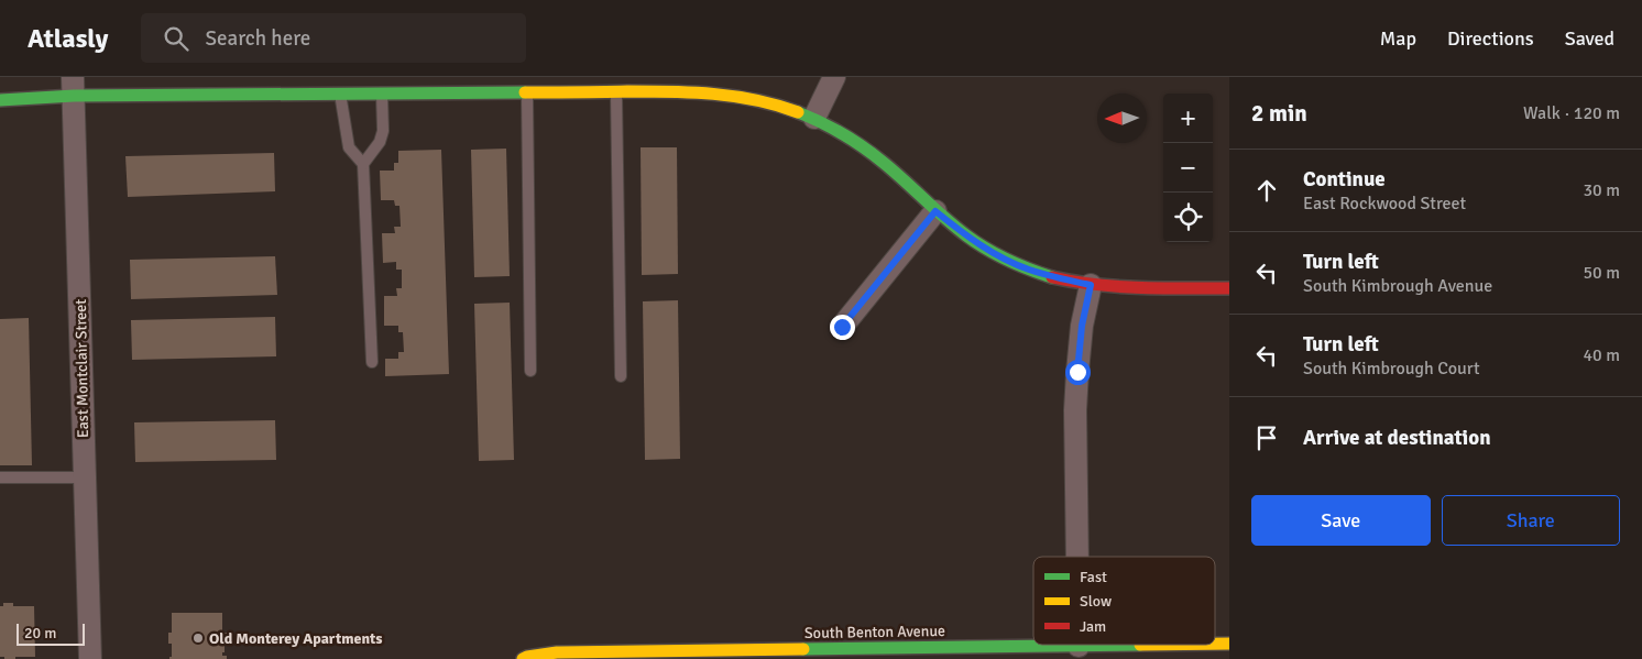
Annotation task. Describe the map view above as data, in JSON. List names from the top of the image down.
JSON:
{
  "streets": {
    "street": ["East Montclair Street", "South Benton Avenue"]
  },
  "places": ["Old Monterey Apartments"],
  "legend": ["Fast", "Slow", "Jam"],
  "scale_bar": "20 m",
  "north": "left",
  "page": {
    "header": "Atlasly",
    "search": "Search here",
    "nav": ["Map", "Directions", "Saved"],
    "heading": ["2 min", "Walk · 120 m"],
    "map_buttons": ["+", "−"],
    "list": [
      ["Continue", "East Rockwood Street", "30 m"],
      ["Turn left", "South Kimbrough Avenue", "50 m"],
      ["Turn left", "South Kimbrough Court", "40 m"],
      "Arrive at destination"
    ],
    "buttons": ["Save", "Share"],
    "scale": "20 m"
  }
}
